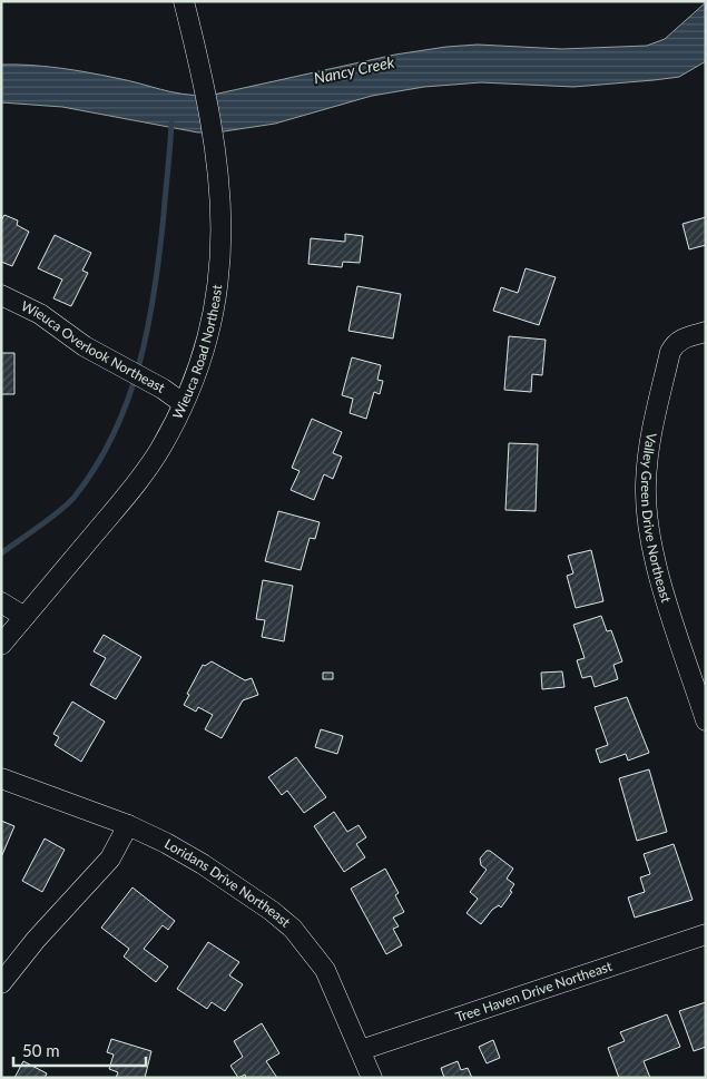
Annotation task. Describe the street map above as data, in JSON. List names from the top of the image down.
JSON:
{
  "streets": {
    "street": [
      "Wieuca Overlook Northeast",
      "Wieuca Road Northeast",
      "Valley Green Drive Northeast",
      "Loridans Drive Northeast",
      "Tree Haven Drive Northeast"
    ]
  },
  "crossings": [
    ["Wieuca Overlook Northeast", "Wieuca Road Northeast"],
    ["Loridans Drive Northeast", "Tree Haven Drive Northeast"]
  ],
  "water": ["Nancy Creek"],
  "scale_bar": "50 m"
}
